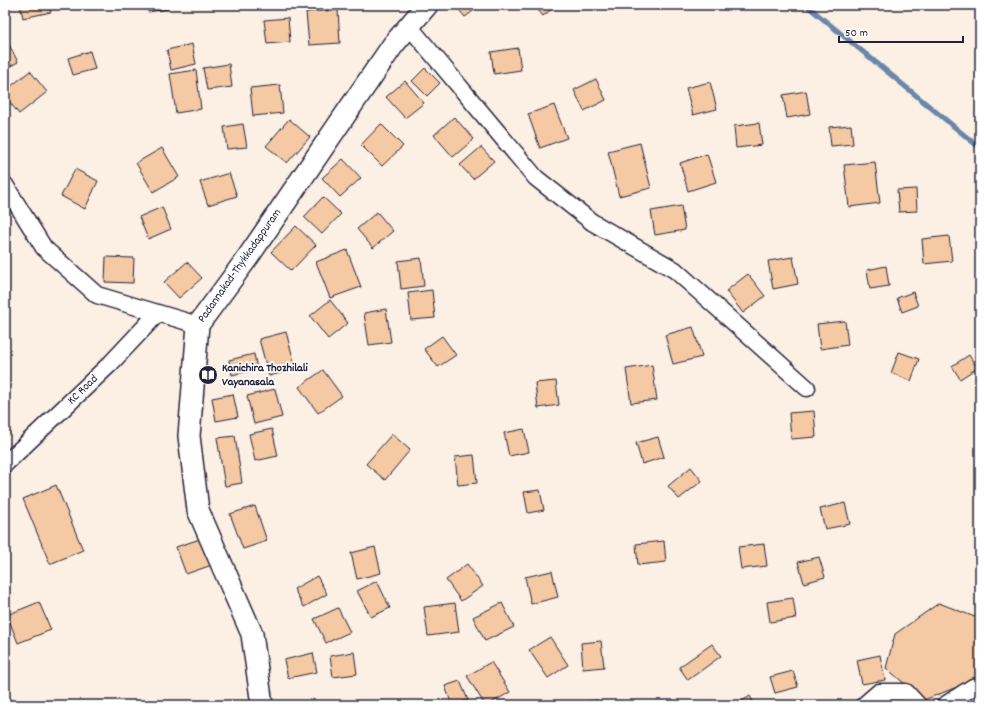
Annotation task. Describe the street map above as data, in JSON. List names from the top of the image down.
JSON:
{
  "streets": {
    "main road": ["Padannakad-Thykkadappuram"],
    "street": ["KC Road"]
  },
  "places": {
    "library": ["Kanichira Thozhilali Vayanasala"]
  },
  "scale_bar": "50 m"
}
